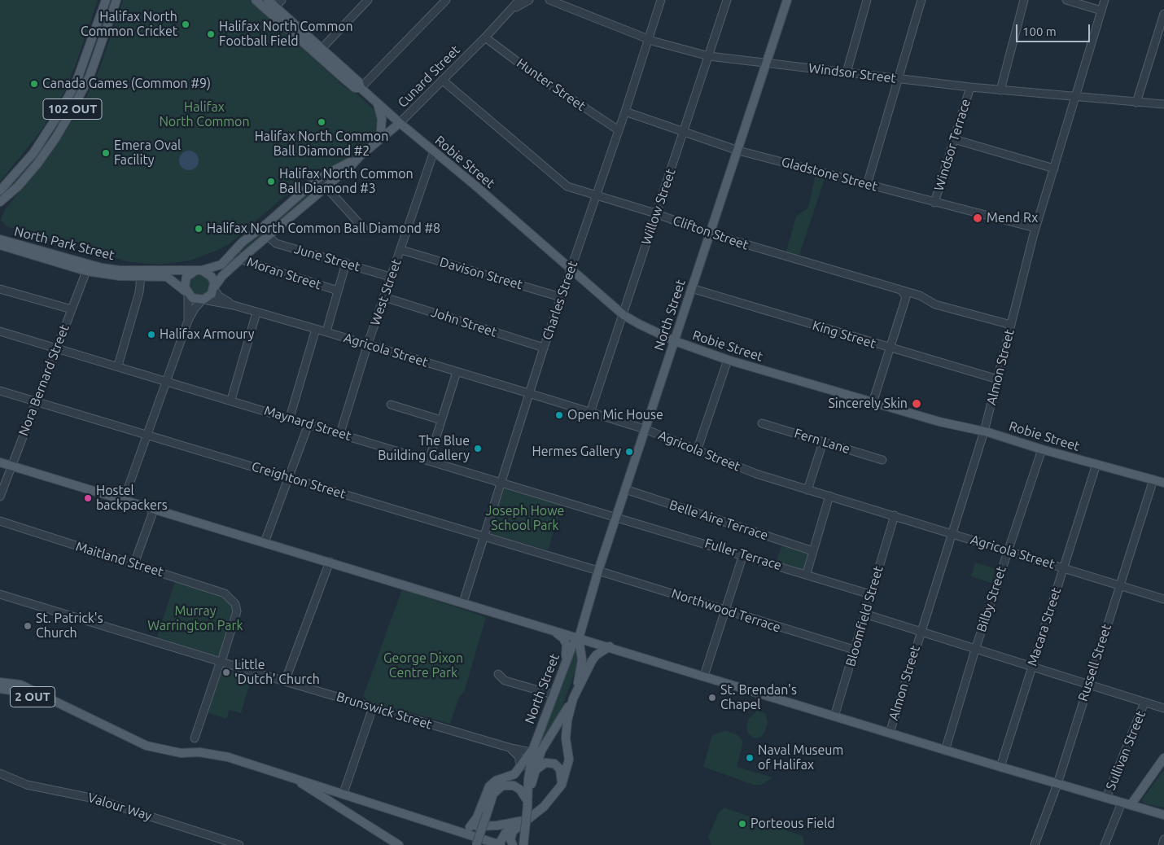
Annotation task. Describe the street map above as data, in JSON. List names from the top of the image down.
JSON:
{
  "streets": {
    "main road": [
      "Cunard Street",
      "102 OUT",
      "Robie Street",
      "North Park Street",
      "North Street",
      "2 OUT"
    ],
    "street": [
      "Windsor Street",
      "Hunter Street",
      "Windsor Terrace",
      "Gladstone Street",
      "Willow Street",
      "Clifton Street",
      "June Street",
      "Moran Street",
      "Davison Street",
      "West Street",
      "Charles Street",
      "John Street",
      "King Street",
      "Agricola Street",
      "Almon Street",
      "Nora Bernard Street",
      "Maynard Street",
      "Fern Lane",
      "Creighton Street",
      "Belle Aire Terrace",
      "Fuller Terrace",
      "Maitland Street",
      "Bilby Street",
      "Northwood Terrace",
      "Bloomfield Street",
      "Macara Street",
      "Russell Street",
      "Brunswick Street",
      "Sullivan Street",
      "Valour Way"
    ]
  },
  "crossings": [
    ["Windsor Street", "Windsor Terrace"],
    ["Windsor Street", "Willow Street"],
    ["Windsor Street", "Charles Street"],
    ["Windsor Street", "North Street"],
    ["Windsor Street", "Almon Street"],
    ["Cunard Street", "Hunter Street"],
    ["Cunard Street", "Robie Street"],
    ["Cunard Street", "Clifton Street"],
    ["Cunard Street", "North Park Street"],
    ["Cunard Street", "June Street"],
    ["Cunard Street", "Moran Street"],
    ["Cunard Street", "Agricola Street"],
    ["Hunter Street", "Charles Street"],
    ["Windsor Terrace", "Gladstone Street"],
    ["Robie Street", "Willow Street"],
    ["Robie Street", "West Street"],
    ["Robie Street", "Charles Street"],
    ["Robie Street", "North Street"],
    ["Robie Street", "Almon Street"],
    ["Robie Street", "Bilby Street"],
    ["Robie Street", "Macara Street"],
    ["Robie Street", "Russell Street"],
    ["Gladstone Street", "Willow Street"],
    ["Gladstone Street", "Charles Street"],
    ["Gladstone Street", "North Street"],
    ["Gladstone Street", "Almon Street"],
    ["Willow Street", "Clifton Street"],
    ["Willow Street", "Agricola Street"],
    ["Clifton Street", "Charles Street"],
    ["Clifton Street", "North Street"],
    ["Clifton Street", "Almon Street"],
    ["North Park Street", "Agricola Street"],
    ["North Park Street", "Nora Bernard Street"],
    ["Davison Street", "West Street"],
    ["Davison Street", "Charles Street"],
    ["West Street", "John Street"],
    ["West Street", "Agricola Street"],
    ["West Street", "Maynard Street"],
    ["Charles Street", "John Street"],
    ["Charles Street", "Agricola Street"],
    ["Charles Street", "Maynard Street"],
    ["Charles Street", "Creighton Street"],
    ["North Street", "King Street"],
    ["North Street", "Agricola Street"],
    ["North Street", "Maynard Street"],
    ["North Street", "Creighton Street"],
    ["North Street", "Belle Aire Terrace"],
    ["North Street", "Fuller Terrace"],
    ["North Street", "Northwood Terrace"],
    ["North Street", "Brunswick Street"],
    ["King Street", "Almon Street"],
    ["Agricola Street", "Almon Street"],
    ["Agricola Street", "Bilby Street"],
    ["Agricola Street", "Bloomfield Street"],
    ["Agricola Street", "Macara Street"],
    ["Agricola Street", "Russell Street"],
    ["Nora Bernard Street", "Maynard Street"],
    ["Nora Bernard Street", "Creighton Street"],
    ["Maynard Street", "Fuller Terrace"],
    ["Creighton Street", "Northwood Terrace"],
    ["Fuller Terrace", "Bloomfield Street"],
    ["Maitland Street", "Brunswick Street"],
    ["Northwood Terrace", "Bloomfield Street"]
  ],
  "parks": [
    "Halifax North Common",
    "Joseph Howe School Park",
    "Murray Warrington Park",
    "George Dixon Centre Park"
  ],
  "places": [
    "Halifax North Common Cricket",
    "Halifax North Common Football Field",
    "Canada Games (Common #9)",
    "Halifax North Common Ball Diamond #2",
    "Emera Oval Facility",
    "Halifax North Common Ball Diamond #3",
    "Mend Rx",
    "Halifax North Common Ball Diamond #8",
    "Halifax Armoury",
    "Sincerely Skin",
    "Open Mic House",
    "The Blue Building Gallery",
    "Hermes Gallery",
    "Hostel backpackers",
    "St. Patrick's Church",
    "Little 'Dutch' Church",
    "St. Brendan's Chapel",
    "Naval Museum of Halifax",
    "Porteous Field"
  ],
  "scale_bar": "100 m"
}
